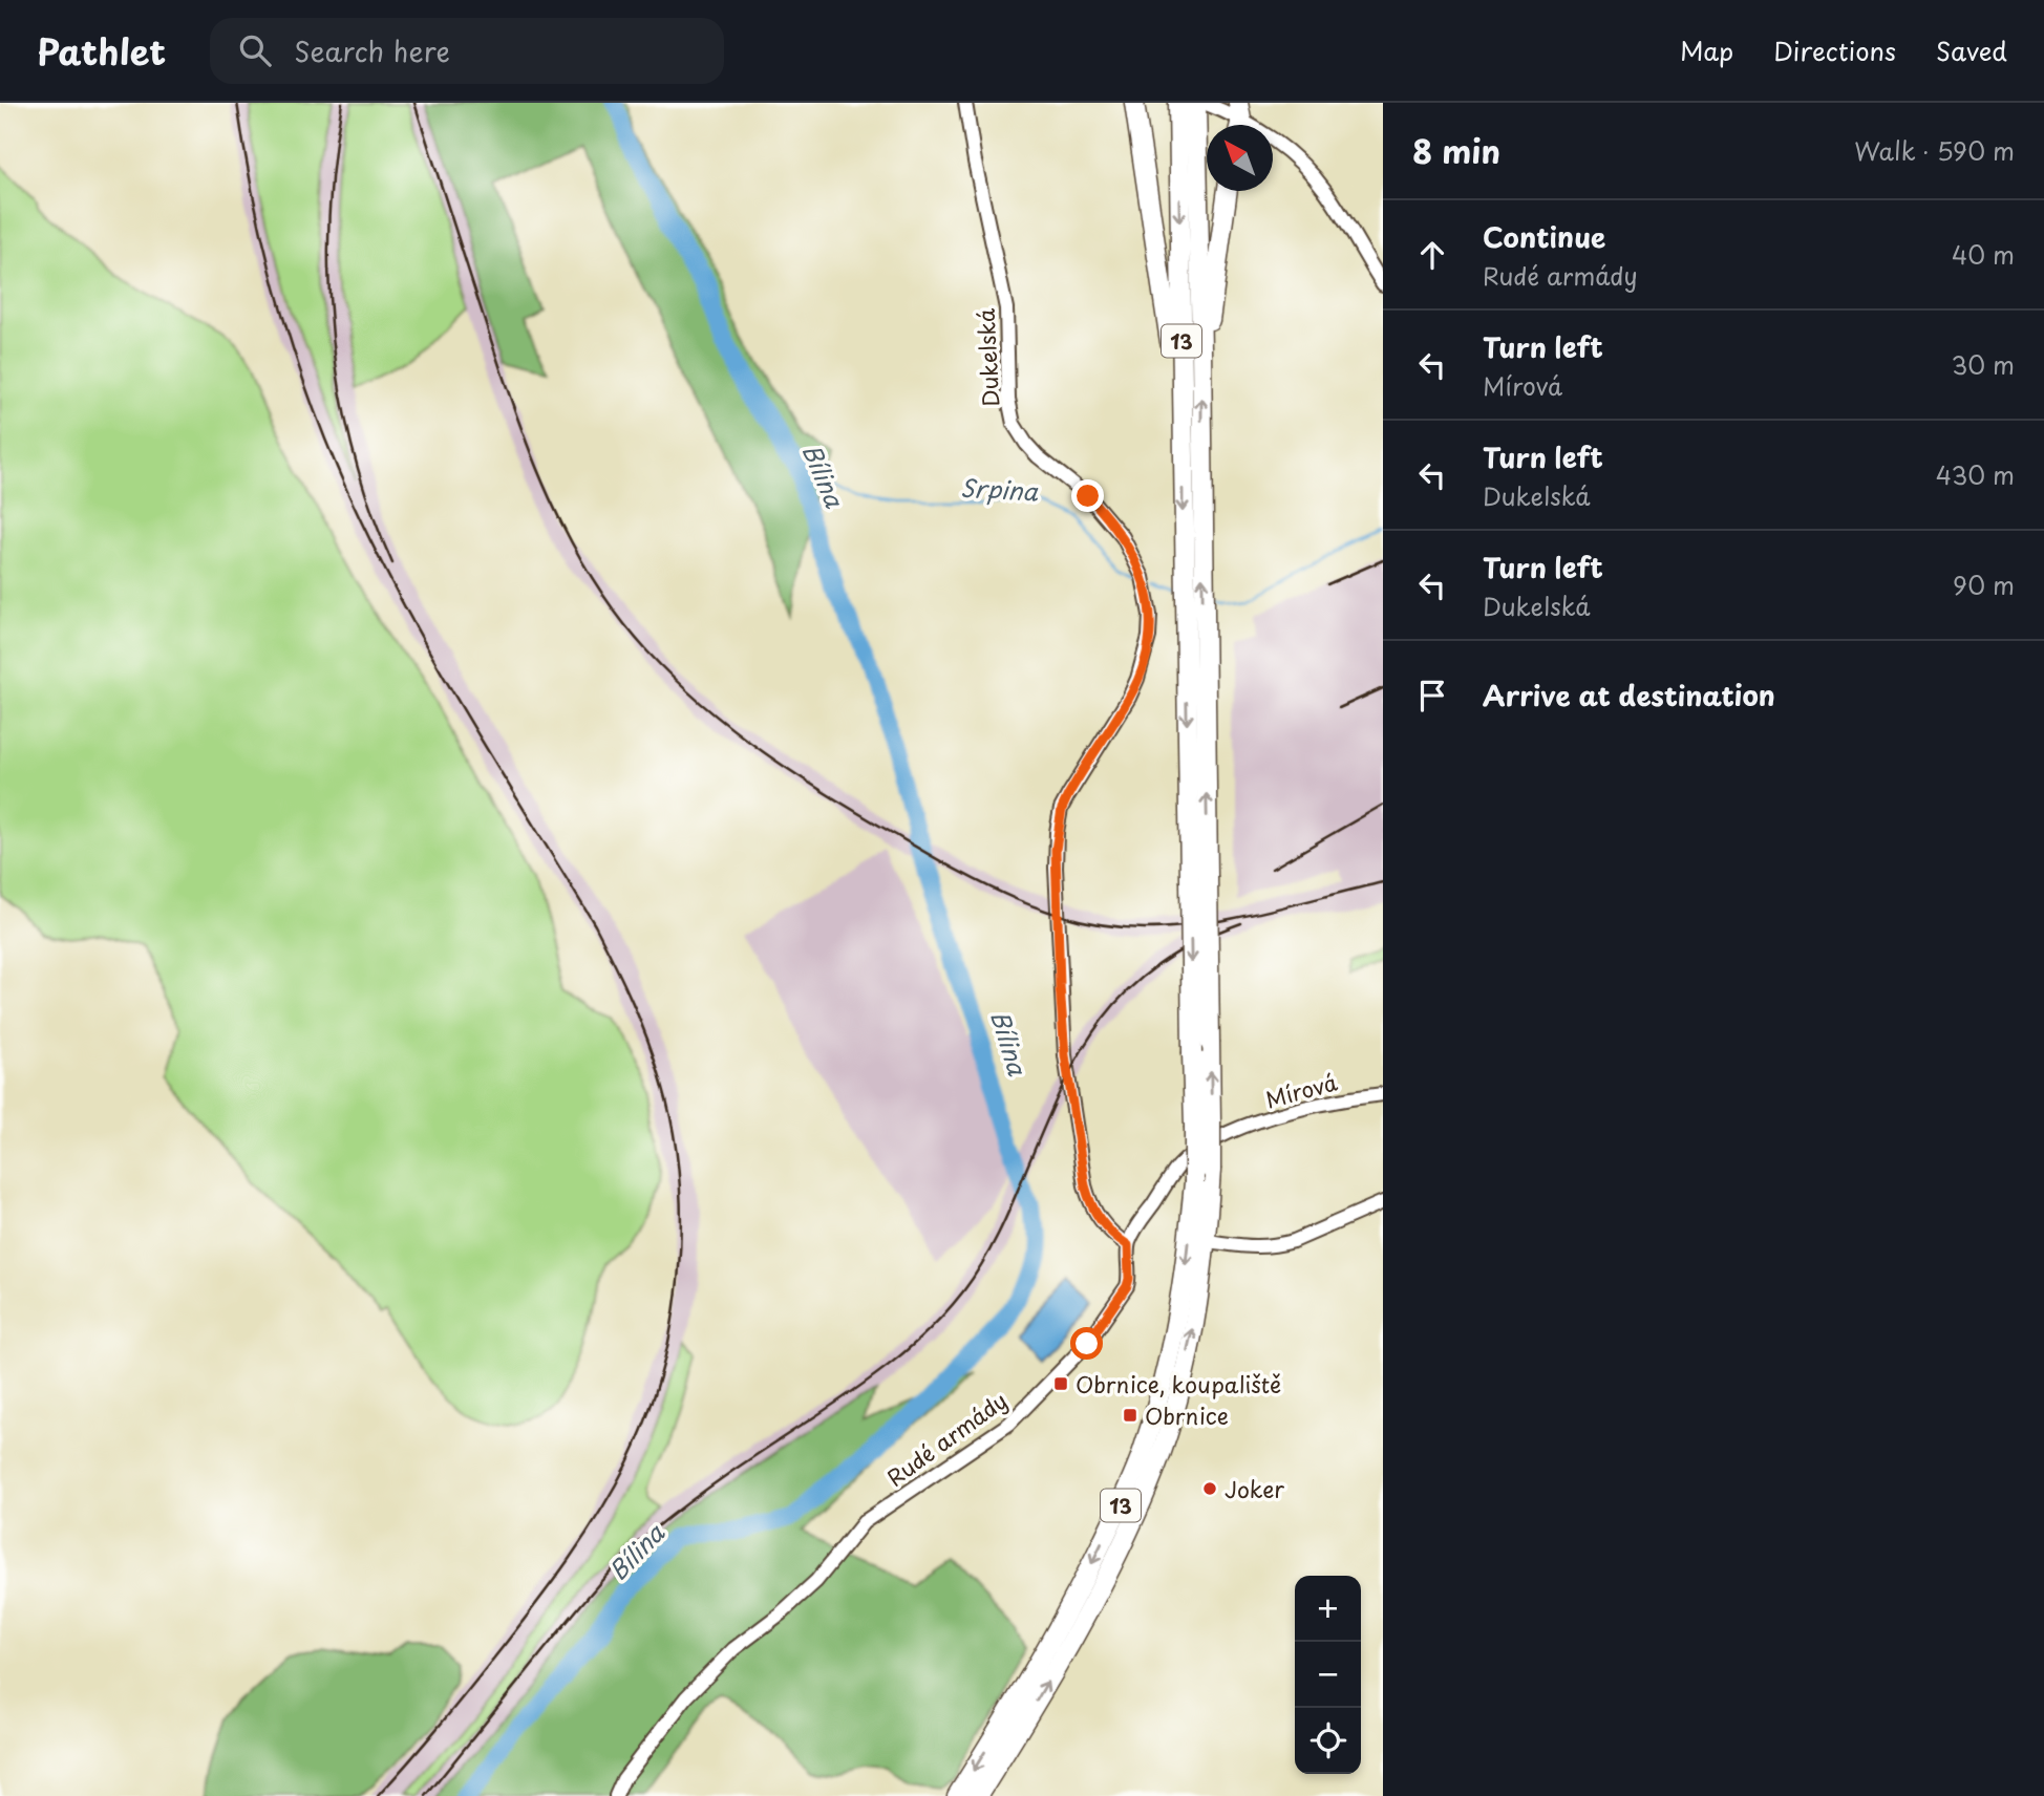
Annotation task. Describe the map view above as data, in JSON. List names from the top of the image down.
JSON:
{
  "streets": {
    "highway": ["13"],
    "street": ["Dukelská", "Mírová", "Rudé armády"]
  },
  "crossings": [
    ["Dukelská", "Mírová"],
    ["Dukelská", "Rudé armády"],
    ["Mírová", "Rudé armády"]
  ],
  "water": ["Bílina", "Srpina"],
  "places": {
    "transit": ["Obrnice, koupaliště", "Obrnice"],
    "other": ["Joker"]
  },
  "north": "top left",
  "page": {
    "header": "Pathlet",
    "search": "Search here",
    "nav": ["Map", "Directions", "Saved"],
    "heading": ["8 min", "Walk · 590 m"],
    "list": [
      ["Continue", "Rudé armády", "40 m"],
      ["Turn left", "Mírová", "30 m"],
      ["Turn left", "Dukelská", "430 m"],
      ["Turn left", "Dukelská", "90 m"],
      "Arrive at destination"
    ],
    "map_buttons": ["+", "−"]
  }
}
